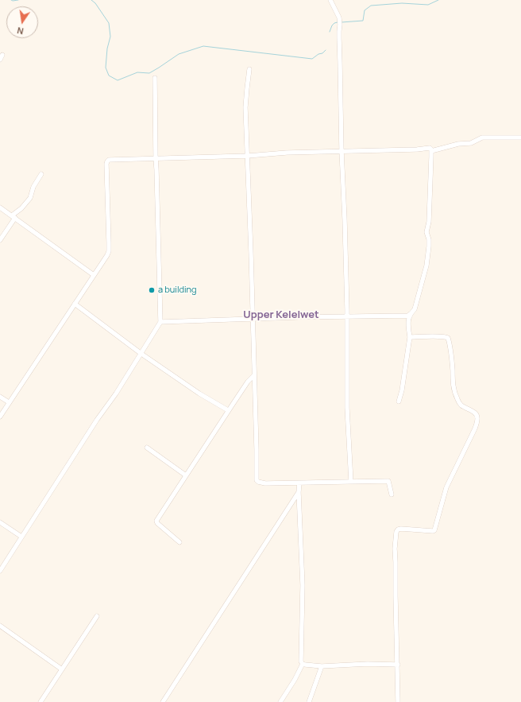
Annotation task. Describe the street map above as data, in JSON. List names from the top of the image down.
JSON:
{
  "districts": ["Upper Kelelwet"],
  "places": ["a building"],
  "north": "bottom"
}
